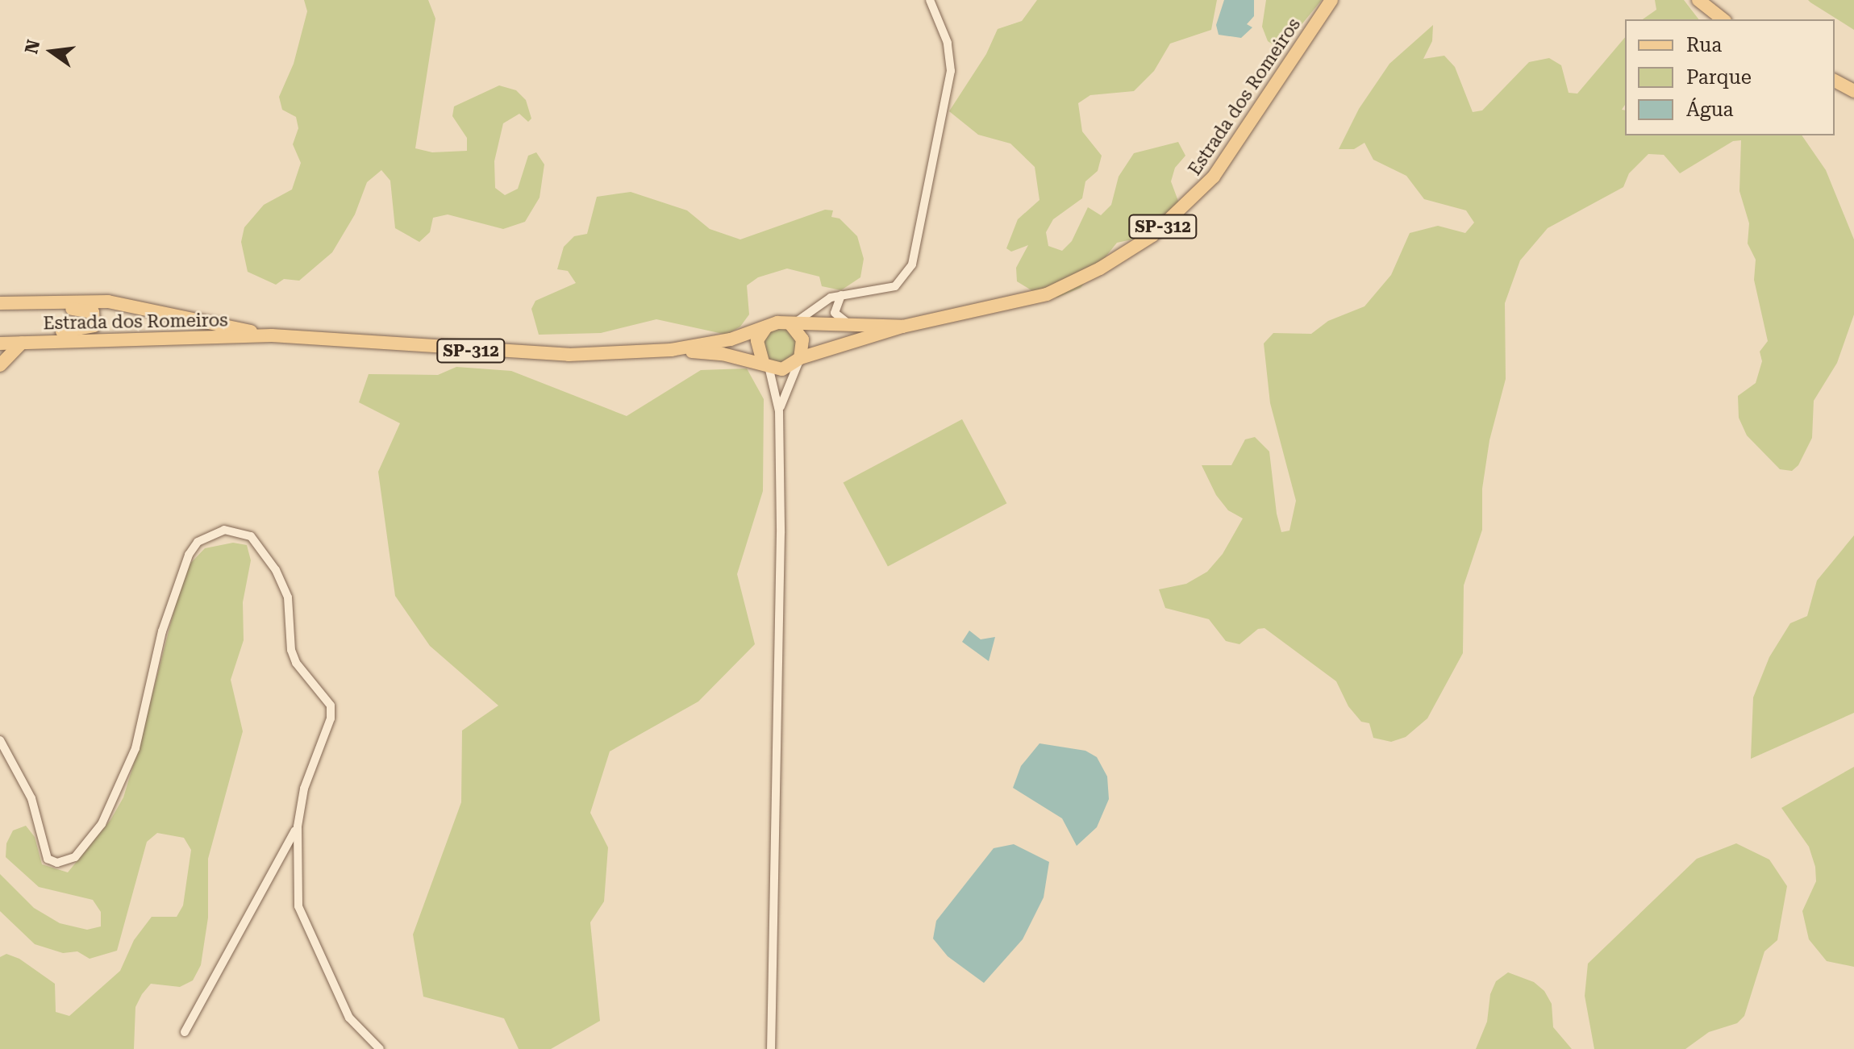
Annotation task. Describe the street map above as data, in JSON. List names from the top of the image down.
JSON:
{
  "streets": {
    "main road": ["Estrada dos Romeiros", "SP-312"]
  },
  "legend": ["Rua", "Parque", "Água"],
  "north": "left"
}
